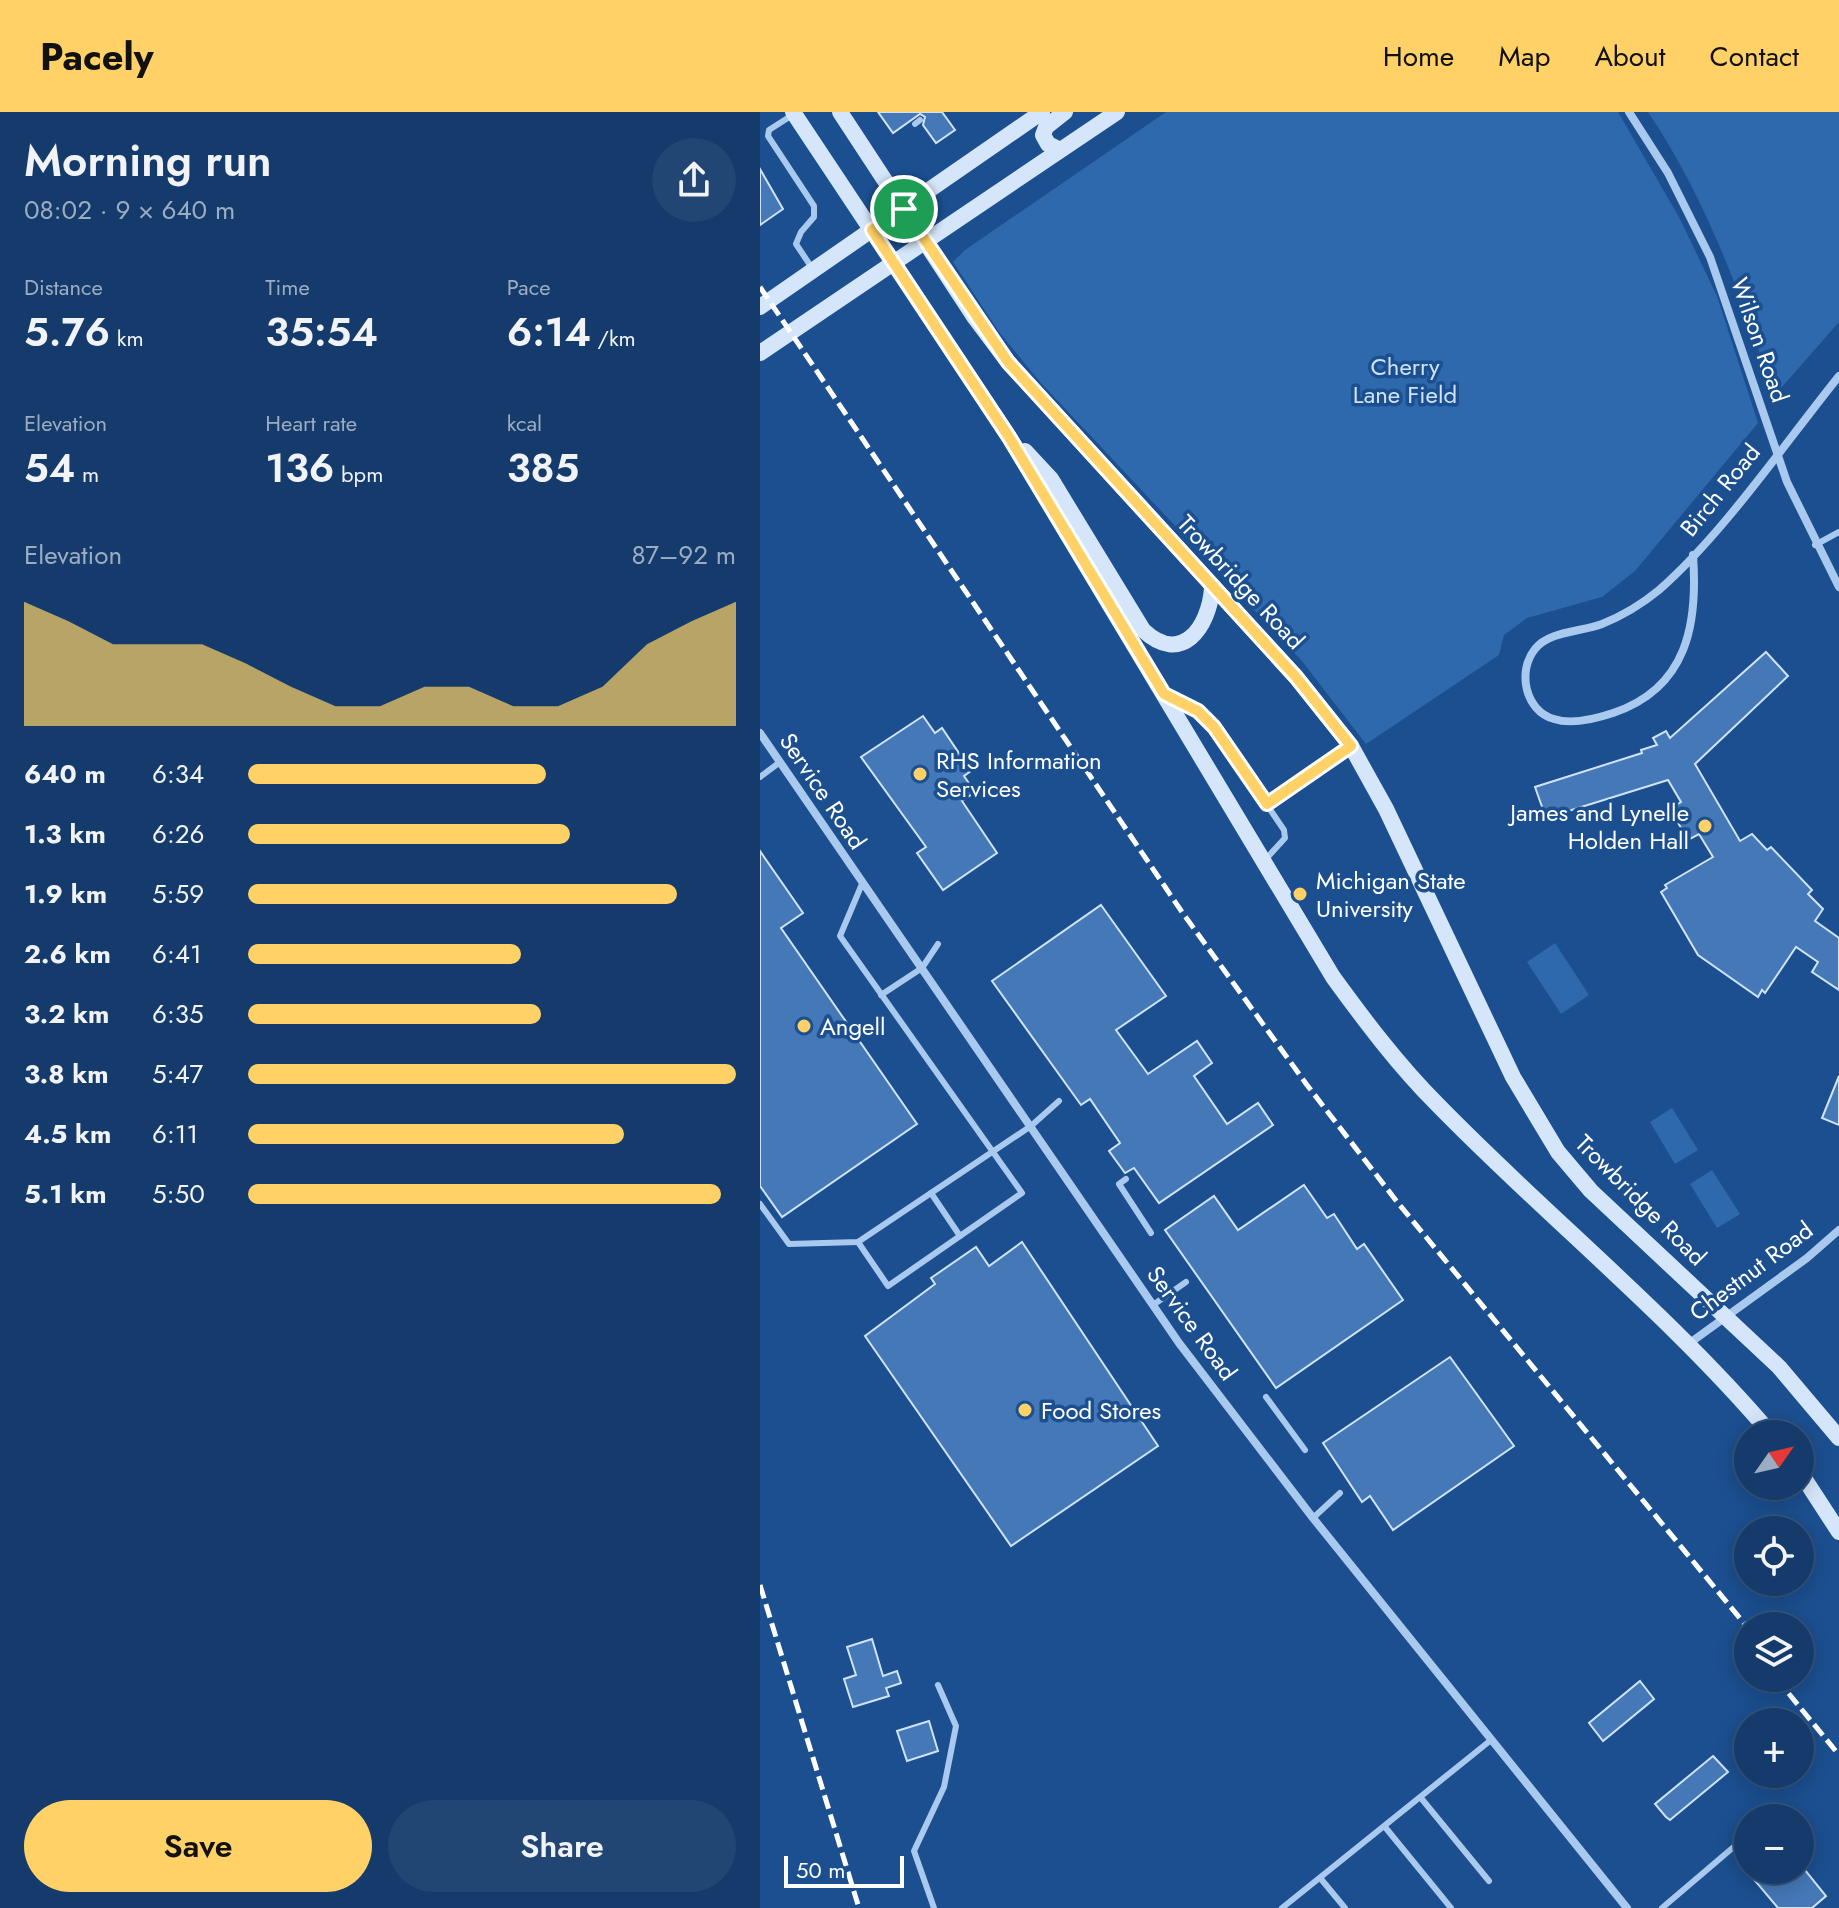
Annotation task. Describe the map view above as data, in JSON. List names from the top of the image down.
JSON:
{
  "streets": {
    "street": [
      "Wilson Road",
      "Birch Road",
      "Trowbridge Road",
      "Service Road",
      "Chestnut Road"
    ]
  },
  "crossings": [
    ["Wilson Road", "Birch Road"],
    ["Trowbridge Road", "Chestnut Road"]
  ],
  "parks": ["Cherry Lane Field"],
  "places": [
    "RHS Information Services",
    "James and Lynelle Holden Hall",
    "Michigan State University",
    "Angell",
    "Food Stores"
  ],
  "scale_bar": "50 m",
  "north": "top right",
  "page": {
    "header": "Pacely",
    "nav": [
      "Home",
      "Map",
      "About",
      "Contact"
    ],
    "heading": ["Morning run", "08:02 · 9 × 640 m"],
    "stats": [
      ["Distance", "5.76 km"],
      ["Time", "35:54"],
      ["Pace", "6:14 /km"],
      ["Elevation", "54 m"],
      ["Heart rate", "136 bpm"],
      ["kcal", "385"]
    ],
    "chart": ["Elevation", "87–92 m"],
    "list": [
      {
        "name": "640 m",
        "note": "6:34"
      },
      {
        "name": "1.3 km",
        "note": "6:26"
      },
      {
        "name": "1.9 km",
        "note": "5:59"
      },
      {
        "name": "2.6 km",
        "note": "6:41"
      },
      {
        "name": "3.2 km",
        "note": "6:35"
      },
      {
        "name": "3.8 km",
        "note": "5:47"
      },
      {
        "name": "4.5 km",
        "note": "6:11"
      },
      {
        "name": "5.1 km",
        "note": "5:50"
      }
    ],
    "map_buttons": ["+", "−"],
    "buttons": ["Save", "Share"],
    "scale": "50 m"
  }
}
